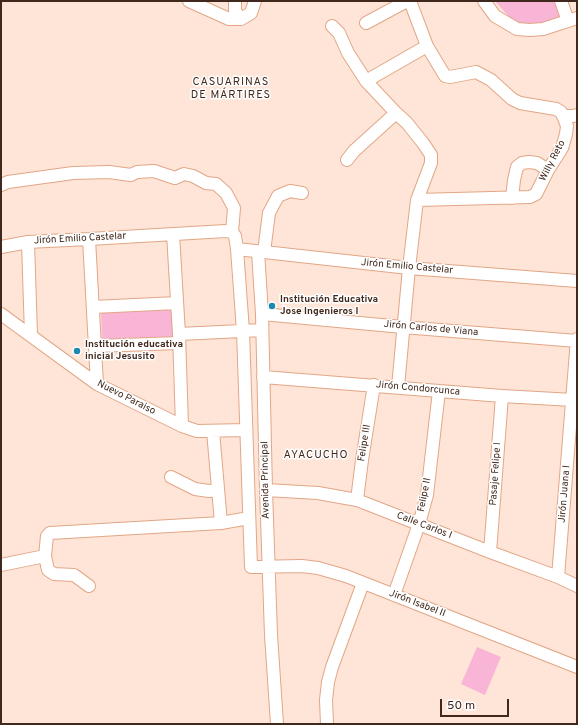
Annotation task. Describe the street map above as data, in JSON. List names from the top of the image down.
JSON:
{
  "streets": {
    "street": [
      "Willy Reto",
      "Jirón Emilio Castelar",
      "Jirón Carlos de Viana",
      "Jirón Condorcunca",
      "Nuevo Paraiso",
      "Felipe III",
      "Pasaje Felipe I",
      "Avenida Principal",
      "Jirón Juana I",
      "Felipe II",
      "Calle Carlos I",
      "Jirón Isabel II"
    ]
  },
  "crossings": [
    ["Jirón Emilio Castelar", "Avenida Principal"],
    ["Jirón Carlos de Viana", "Avenida Principal"],
    ["Jirón Carlos de Viana", "Jirón Juana I"],
    ["Jirón Condorcunca", "Felipe III"],
    ["Jirón Condorcunca", "Pasaje Felipe I"],
    ["Jirón Condorcunca", "Avenida Principal"],
    ["Jirón Condorcunca", "Jirón Juana I"],
    ["Jirón Condorcunca", "Felipe II"],
    ["Nuevo Paraiso", "Avenida Principal"],
    ["Felipe III", "Calle Carlos I"],
    ["Pasaje Felipe I", "Calle Carlos I"],
    ["Avenida Principal", "Calle Carlos I"],
    ["Avenida Principal", "Jirón Isabel II"],
    ["Jirón Juana I", "Calle Carlos I"],
    ["Felipe II", "Calle Carlos I"],
    ["Felipe II", "Jirón Isabel II"]
  ],
  "districts": ["CASUARINAS DE MÁRTIRES", "AYACUCHO"],
  "places": ["Institución Educativa Jose Ingenieros I", "Institución educativa inicial Jesusito"],
  "scale_bar": "50 m"
}
